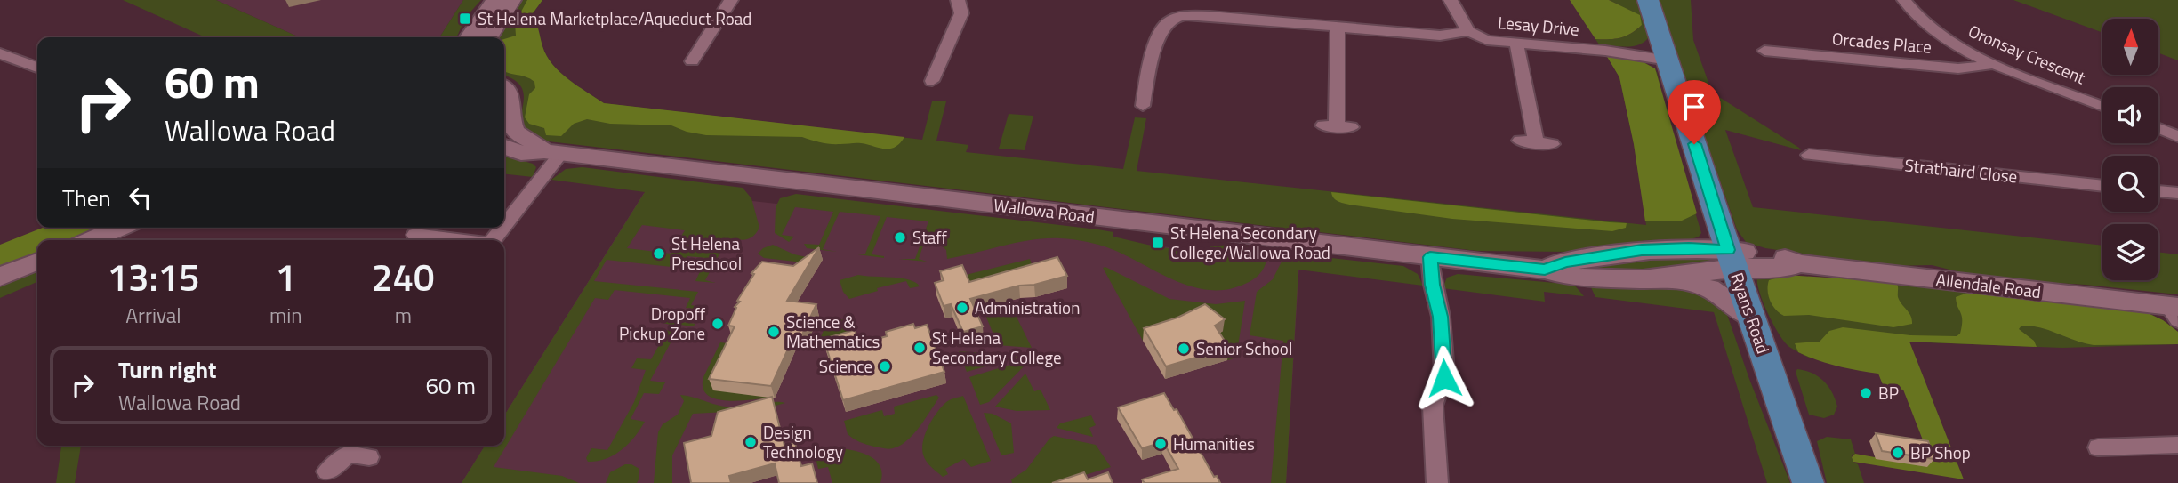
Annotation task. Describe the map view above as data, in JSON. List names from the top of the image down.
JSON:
{
  "streets": {
    "main road": ["Wallowa Road", "Allendale Road", "Ryans Road"],
    "street": [
      "Lesay Drive",
      "Orcades Place",
      "Oronsay Crescent",
      "Strathaird Close"
    ]
  },
  "crossings": [
    ["Lesay Drive", "Ryans Road"],
    ["Orcades Place", "Oronsay Crescent"],
    ["Wallowa Road", "Allendale Road"],
    ["Wallowa Road", "Ryans Road"],
    ["Allendale Road", "Ryans Road"]
  ],
  "places": {
    "transit": ["St Helena Marketplace/Aqueduct Road", "St Helena Secondary College/Wallowa Road"],
    "other": [
      "Staff",
      "St Helena Preschool",
      "Administration",
      "Dropoff Pickup Zone",
      "Science & Mathematics",
      "St Helena Secondary College",
      "Senior School",
      "Science",
      "BP",
      "Design Technology",
      "Humanities",
      "BP Shop"
    ]
  },
  "north": "top",
  "page": {
    "turn": ["60 m", "Wallowa Road"],
    "then": "Then",
    "eta": [
      "13:15",
      "Arrival",
      "1",
      "min",
      "240",
      "m"
    ],
    "list": [
      {
        "name": "Turn right",
        "note": "Wallowa Road",
        "value": "60 m"
      }
    ]
  }
}
